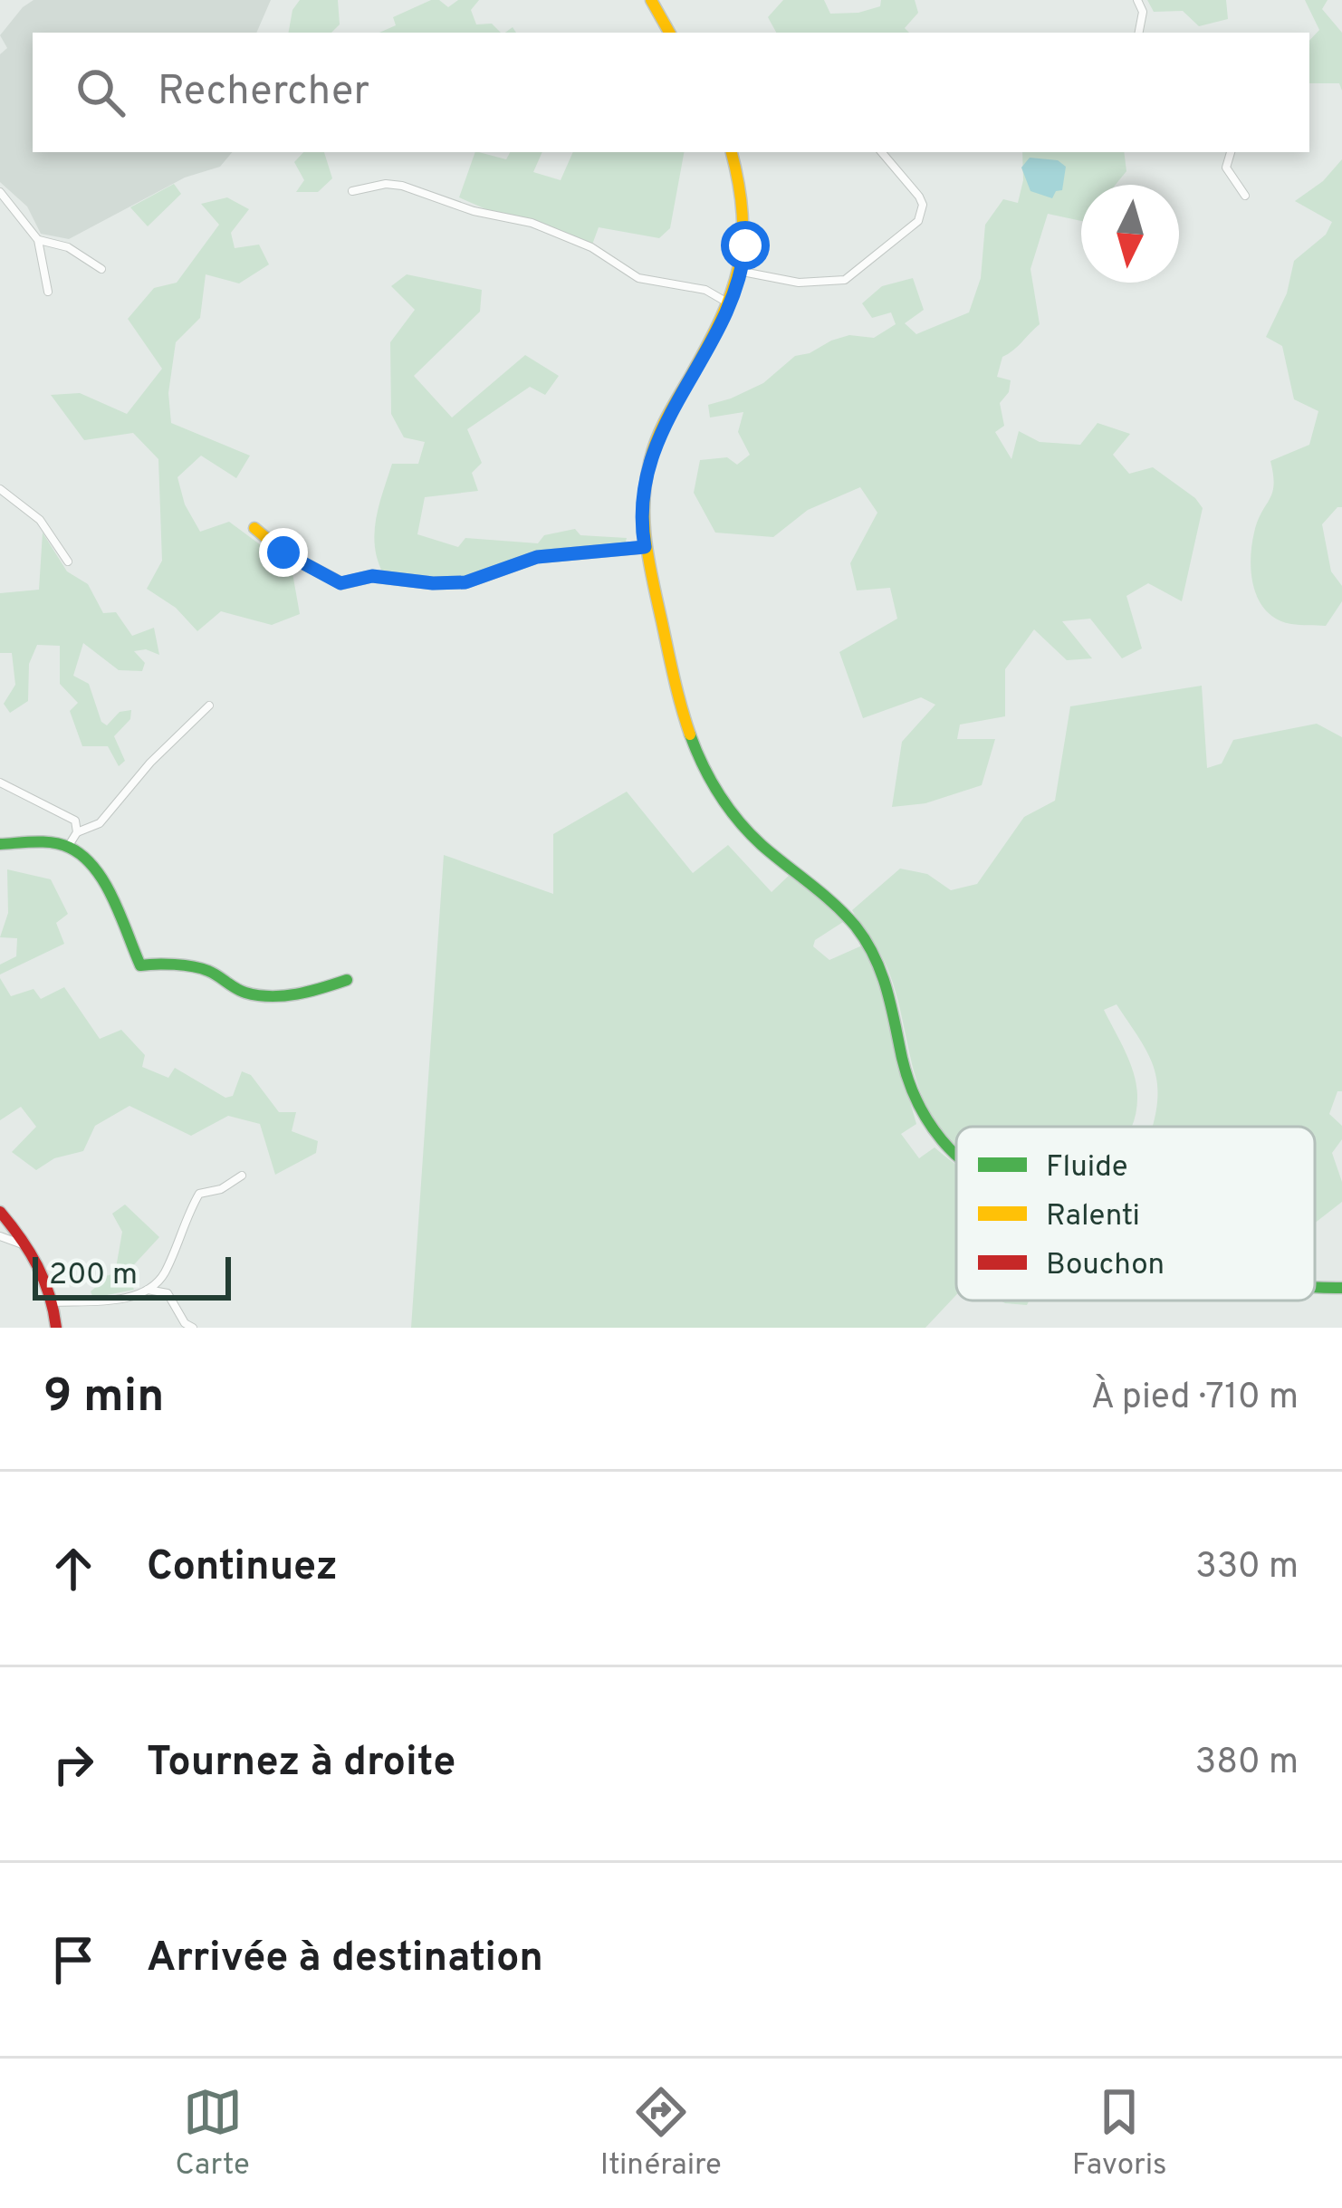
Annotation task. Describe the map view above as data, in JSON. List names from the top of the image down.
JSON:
{
  "legend": ["Fluide", "Ralenti", "Bouchon"],
  "scale_bar": "200 m",
  "north": "bottom",
  "page": {
    "search": "Rechercher",
    "scale": "200 m",
    "heading": ["9 min", "À pied · 710 m"],
    "list": [
      ["Continuez", "330 m"],
      ["Tournez à droite", "380 m"],
      "Arrivée à destination"
    ],
    "nav": ["Carte", "Itinéraire", "Favoris"]
  }
}
